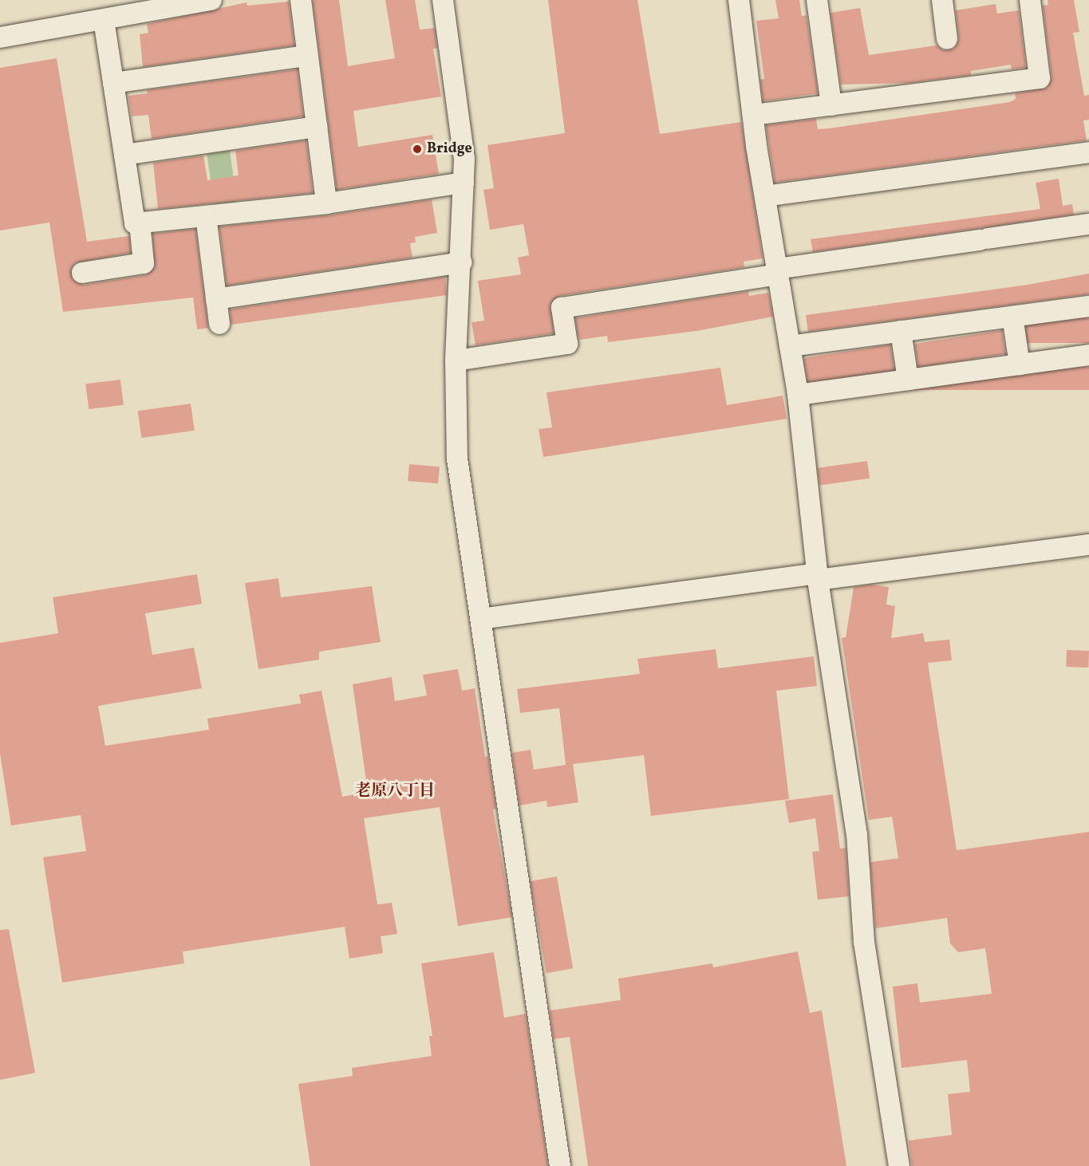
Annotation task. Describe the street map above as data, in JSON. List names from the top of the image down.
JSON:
{
  "districts": ["老原八丁目"],
  "places": ["Bridge"]
}
